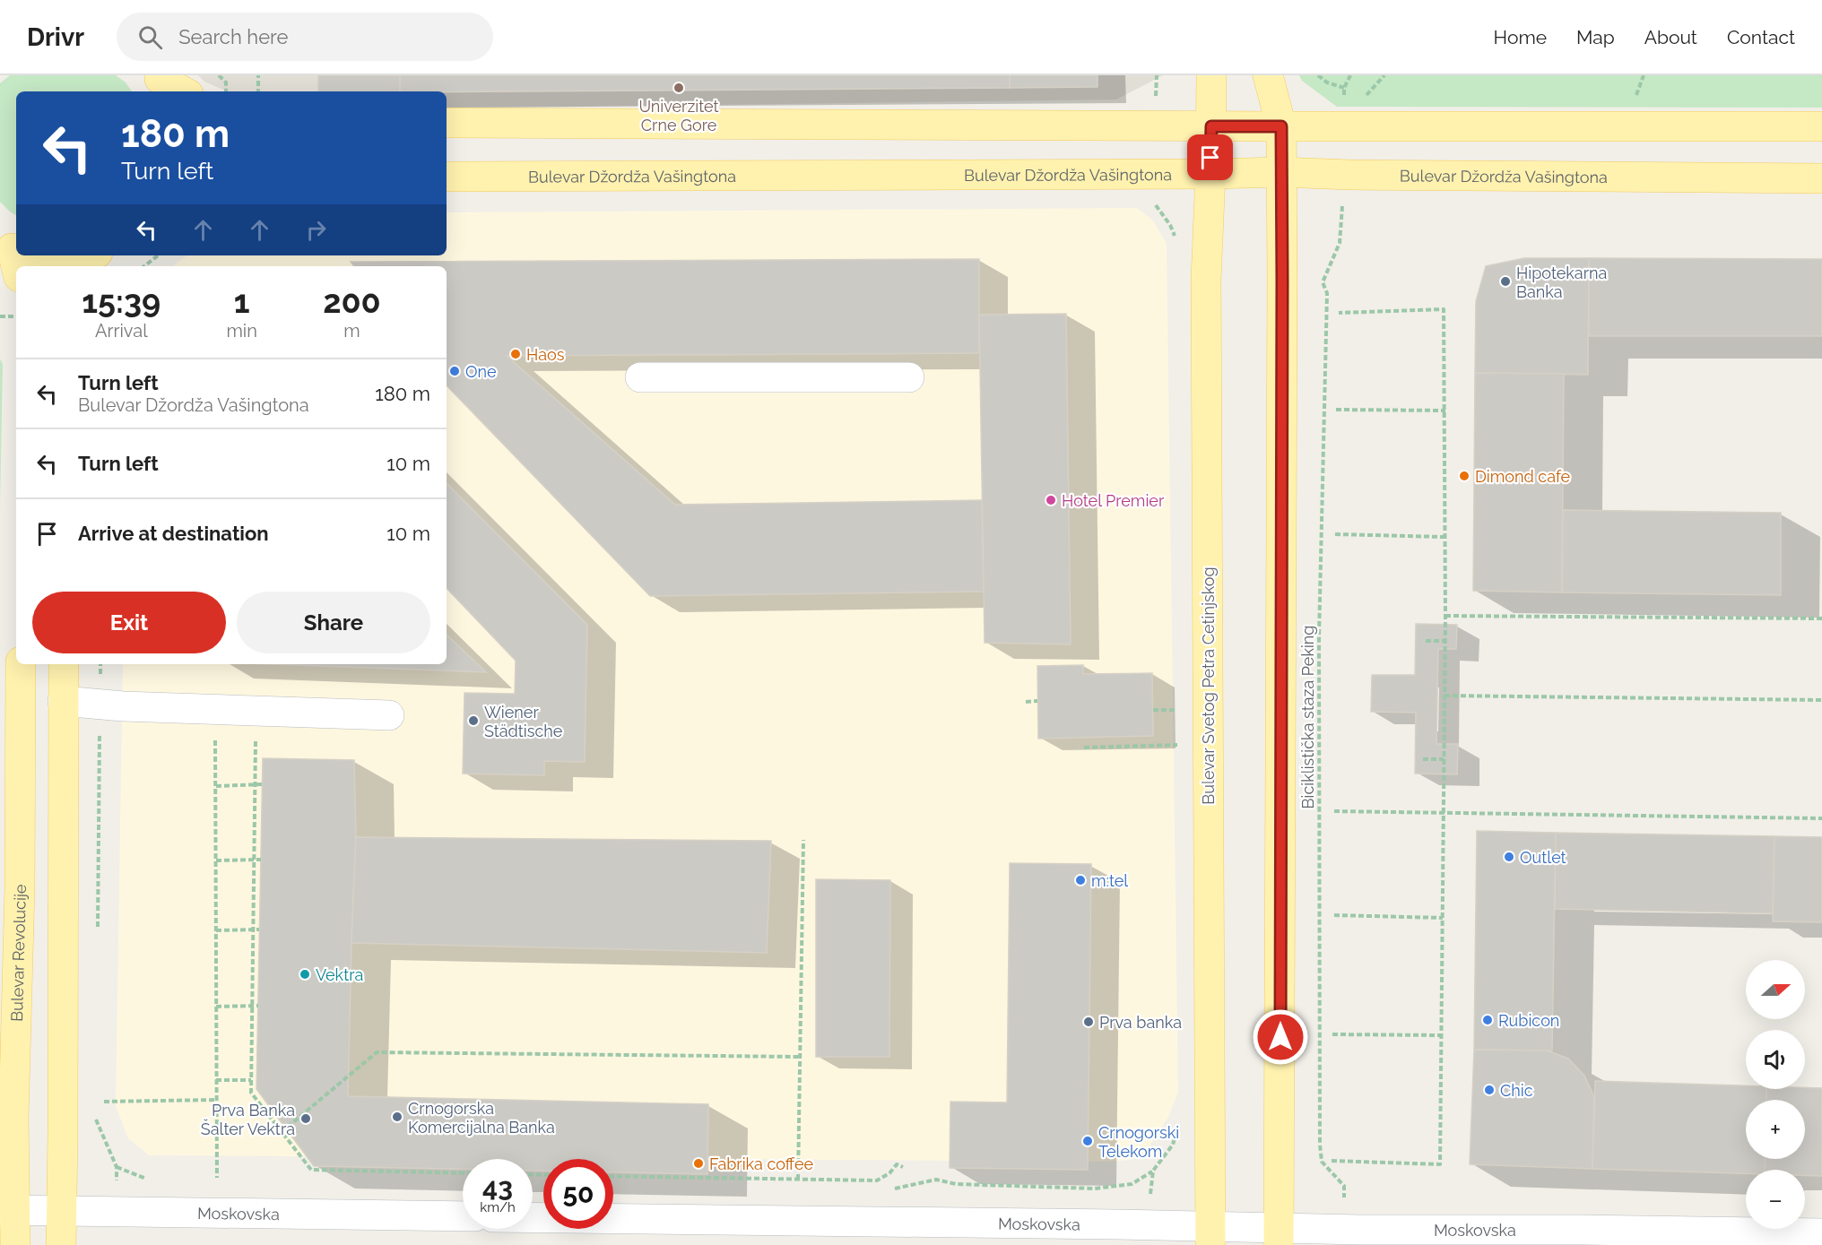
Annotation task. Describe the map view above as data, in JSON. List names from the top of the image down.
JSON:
{
  "streets": {
    "main road": ["Bulevar Džordža Vašingtona", "Bulevar Svetog Petra Cetinjskog", "Bulevar Revolucije"],
    "street": ["Moskovska"],
    "path": ["Biciklistička staza Peking"]
  },
  "crossings": [
    ["Bulevar Džordža Vašingtona", "Bulevar Svetog Petra Cetinjskog"],
    ["Bulevar Svetog Petra Cetinjskog", "Moskovska"],
    ["Bulevar Revolucije", "Moskovska"]
  ],
  "places": [
    "Univerzitet Crne Gore",
    "Hipotekarna Banka",
    "Haos",
    "One",
    "Dimond cafe",
    "Hotel Premier",
    "Wiener Städtische",
    "Outlet",
    "m:tel",
    "Vektra",
    "Rubicon",
    "Prva banka",
    "Chic",
    "Crnogorska Komercijalna Banka",
    "Prva Banka Šalter Vektra",
    "Crnogorski Telekom",
    "Fabrika coffee"
  ],
  "north": "right",
  "page": {
    "header": "Drivr",
    "search": "Search here",
    "nav": [
      "Home",
      "Map",
      "About",
      "Contact"
    ],
    "turn": ["180 m", "Turn left"],
    "eta": [
      "15:39",
      "Arrival",
      "1",
      "min",
      "200",
      "m"
    ],
    "list": [
      {
        "name": "Turn left",
        "note": "Bulevar Džordža Vašingtona",
        "value": "180 m"
      },
      {
        "name": "Turn left",
        "value": "10 m"
      },
      {
        "name": "Arrive at destination",
        "value": "10 m"
      }
    ],
    "buttons": ["Exit", "Share"],
    "map_buttons": ["+", "−"],
    "speed": "43 km/h",
    "limit": "50"
  }
}
